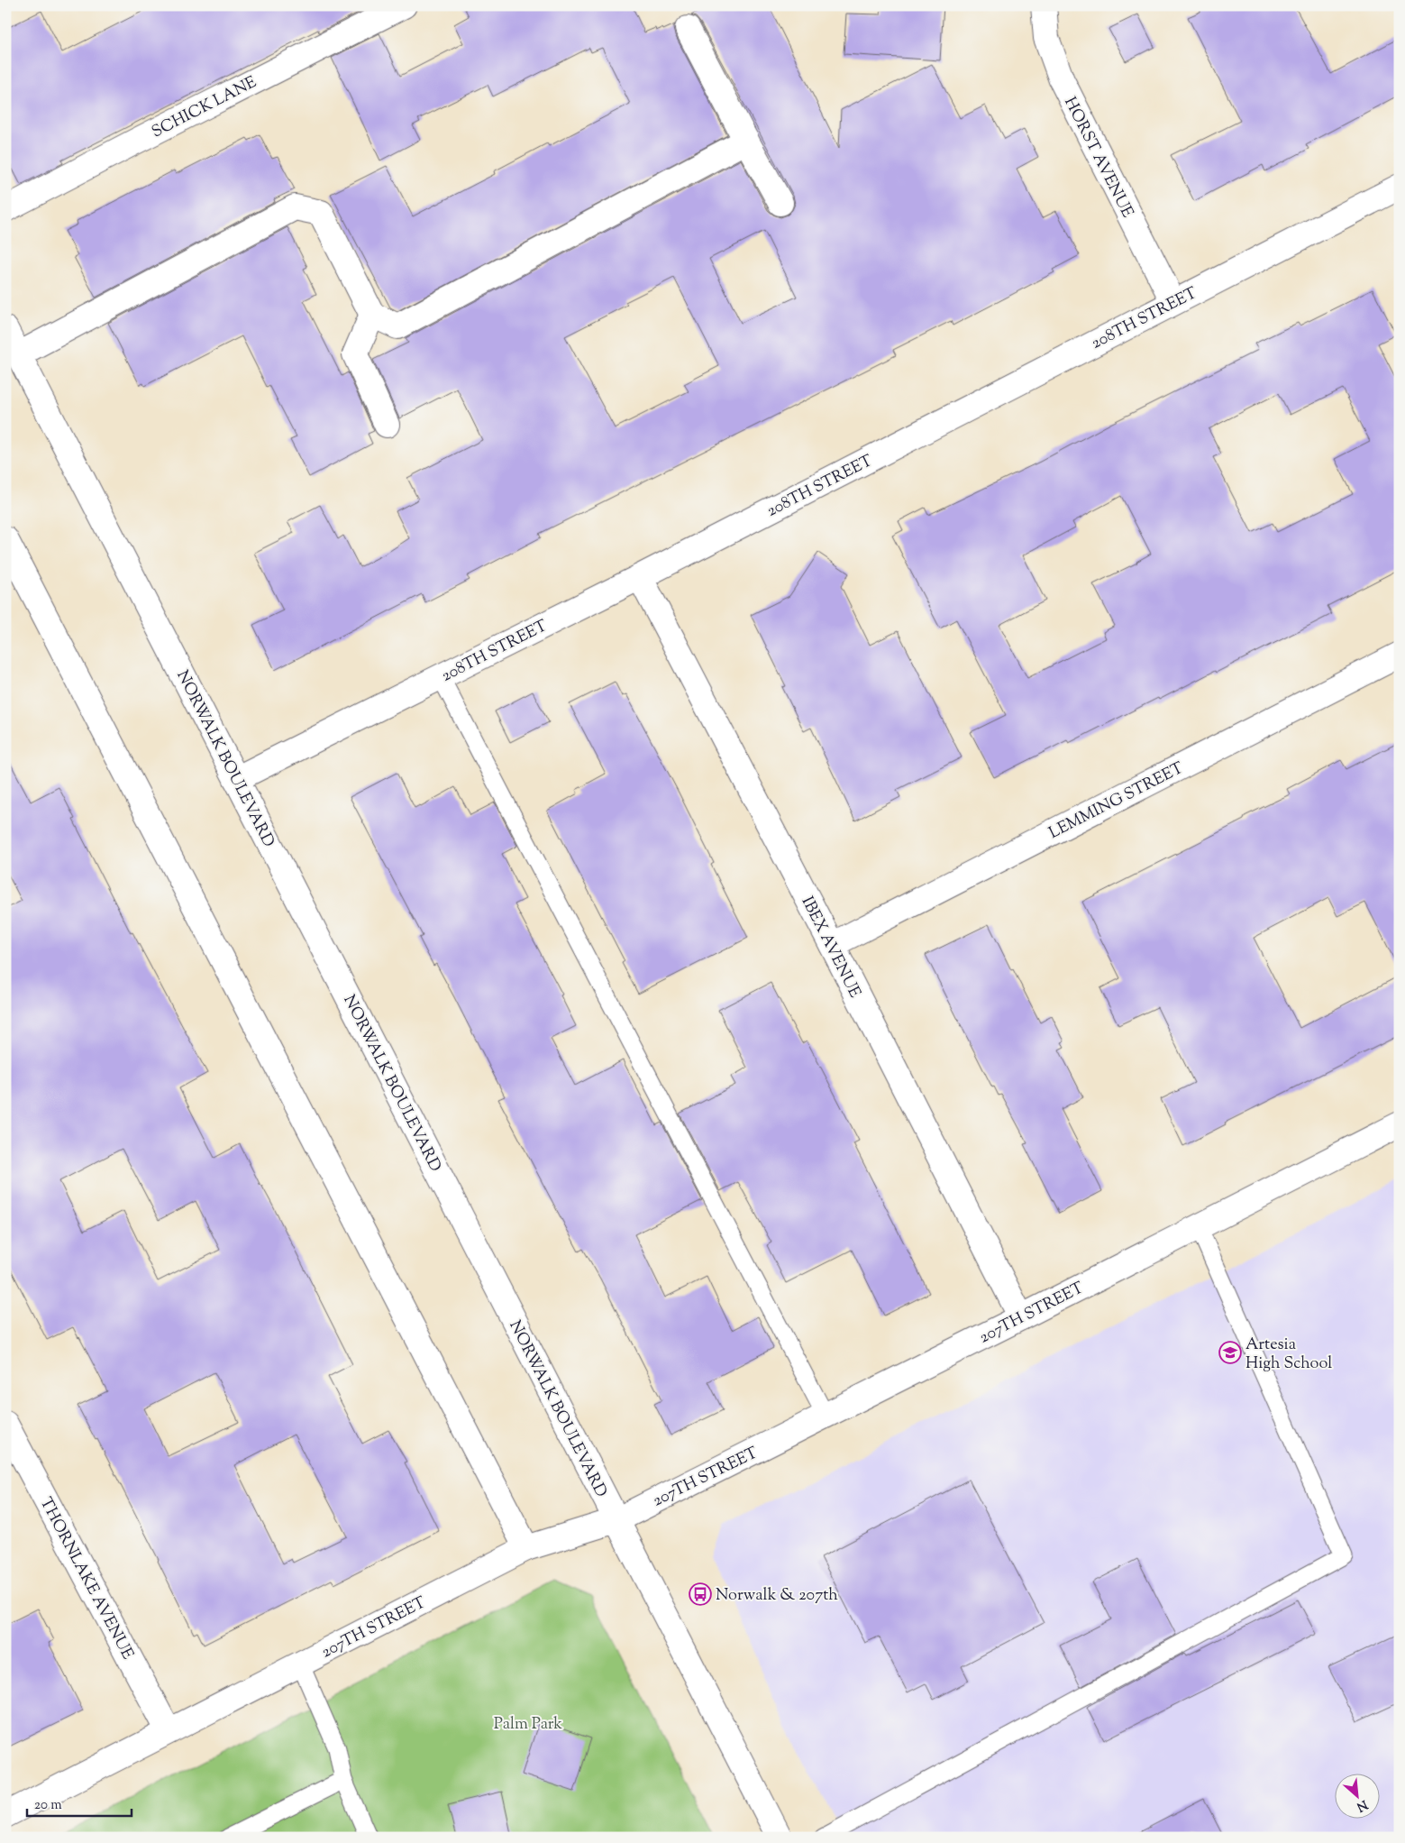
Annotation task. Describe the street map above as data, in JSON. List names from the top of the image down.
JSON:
{
  "streets": {
    "street": [
      "SCHICK LANE",
      "HORST AVENUE",
      "208TH STREET",
      "NORWALK BOULEVARD",
      "LEMMING STREET",
      "IBEX AVENUE",
      "207TH STREET",
      "THORNLAKE AVENUE"
    ]
  },
  "crossings": [
    ["HORST AVENUE", "208TH STREET"],
    ["208TH STREET", "NORWALK BOULEVARD"],
    ["208TH STREET", "IBEX AVENUE"],
    ["NORWALK BOULEVARD", "207TH STREET"],
    ["LEMMING STREET", "IBEX AVENUE"],
    ["IBEX AVENUE", "207TH STREET"],
    ["207TH STREET", "THORNLAKE AVENUE"]
  ],
  "parks": ["Palm Park"],
  "places": {
    "school or university": ["Artesia High School"],
    "bus stop": ["Norwalk & 207th"]
  },
  "scale_bar": "20 m",
  "north": "bottom right"
}
